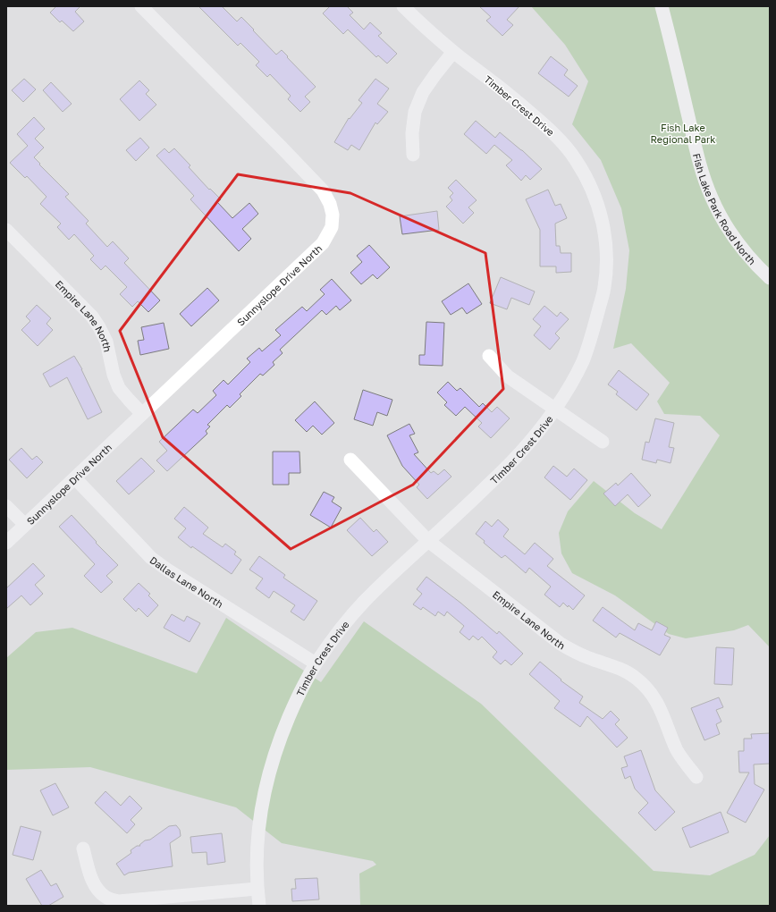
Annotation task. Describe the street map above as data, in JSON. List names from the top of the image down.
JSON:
{
  "streets": {
    "street": [
      "Timber Crest Drive",
      "Fish Lake Park Road North",
      "Sunnyslope Drive North",
      "Empire Lane North",
      "Dallas Lane North"
    ]
  },
  "crossings": [
    ["Timber Crest Drive", "Empire Lane North"],
    ["Timber Crest Drive", "Dallas Lane North"],
    ["Sunnyslope Drive North", "Empire Lane North"],
    ["Sunnyslope Drive North", "Dallas Lane North"]
  ],
  "parks": ["Fish Lake Regional Park"]
}
